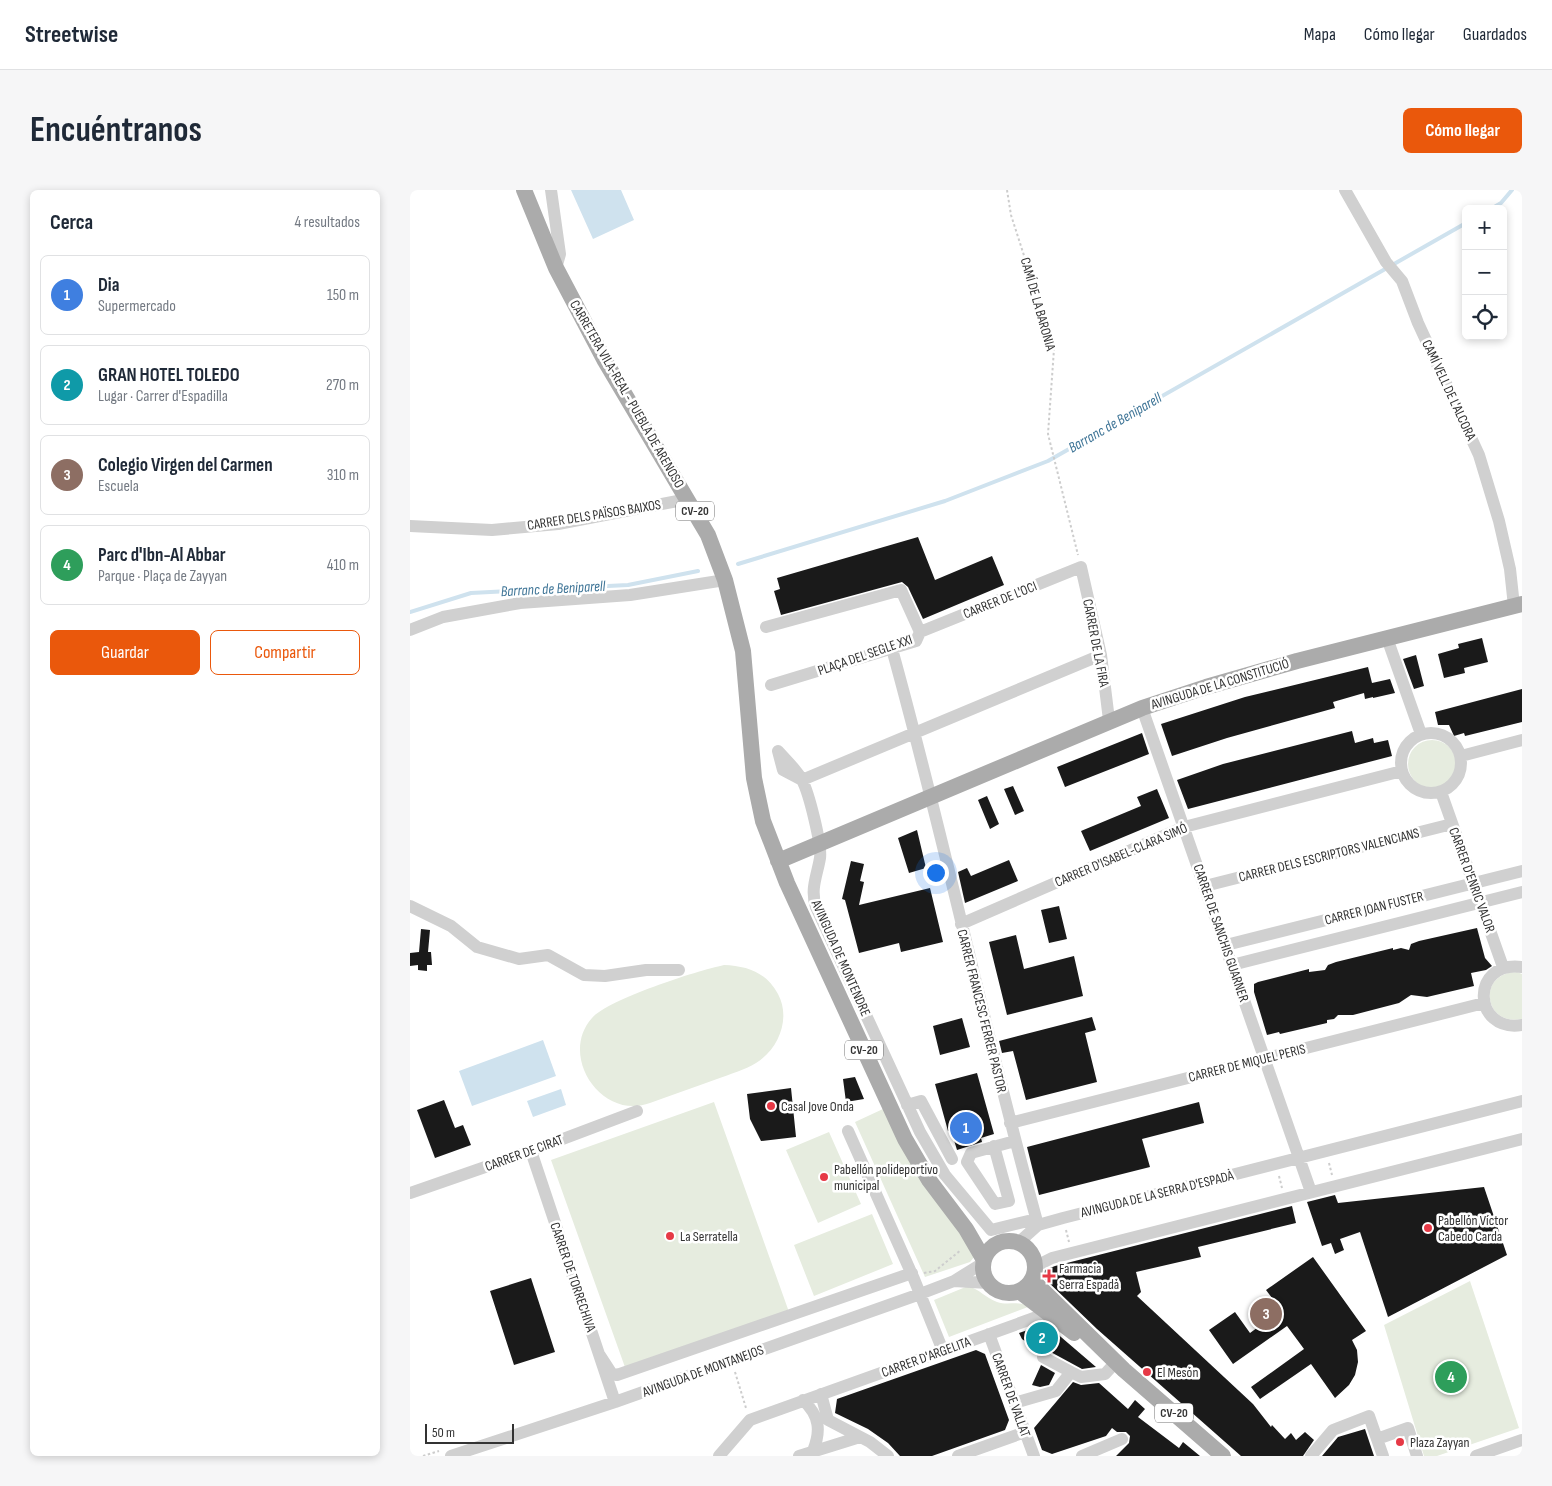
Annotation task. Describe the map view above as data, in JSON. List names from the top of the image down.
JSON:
{
  "streets": {
    "main road": [
      "CARRETERA VILA-REAL - PUEBLA DE ARENOSO",
      "CV-20",
      "AVINGUDA DE LA CONSTITUCIÓ",
      "AVINGUDA DE MONTENDRE"
    ],
    "street": [
      "CAMÍ VELL DE L'ALCORA",
      "CARRER DELS PAÏSOS BAIXOS",
      "CARRER DE L'OCI",
      "CARRER DE LA FIRA",
      "PLAÇA DEL SEGLE XXI",
      "CARRER D'ISABEL-CLARA SIMÓ",
      "CARRER DELS ESCRIPTORS VALENCIANS",
      "CARRER D'ENRIC VALOR",
      "CARRER JOAN FUSTER",
      "CARRER DE SANCHIS GUARNER",
      "CARRER FRANCESC FERRER PASTOR",
      "CARRER DE MIQUEL PERIS",
      "CARRER DE CIRAT",
      "AVINGUDA DE LA SERRA D'ESPADÀ",
      "CARRER DE TORRECHIVA",
      "CARRER D'ARGELITA",
      "AVINGUDA DE MONTANEJOS",
      "CARRER DE VALLAT"
    ],
    "path": ["CAMÍ DE LA BARONIA"]
  },
  "crossings": [
    ["CAMÍ DE LA BARONIA", "CARRER DE L'OCI"],
    ["CAMÍ DE LA BARONIA", "CARRER DE LA FIRA"],
    ["CAMÍ VELL DE L'ALCORA", "AVINGUDA DE LA CONSTITUCIÓ"],
    ["CARRETERA VILA-REAL - PUEBLA DE ARENOSO", "CARRER DELS PAÏSOS BAIXOS"],
    ["CARRETERA VILA-REAL - PUEBLA DE ARENOSO", "AVINGUDA DE LA CONSTITUCIÓ"],
    ["CARRETERA VILA-REAL - PUEBLA DE ARENOSO", "AVINGUDA DE MONTENDRE"],
    ["CV-20", "AVINGUDA DE MONTENDRE"],
    ["CV-20", "AVINGUDA DE LA SERRA D'ESPADÀ"],
    ["CV-20", "CARRER D'ARGELITA"],
    ["CV-20", "AVINGUDA DE MONTANEJOS"],
    ["CARRER DE L'OCI", "CARRER DE LA FIRA"],
    ["CARRER DE L'OCI", "PLAÇA DEL SEGLE XXI"],
    ["CARRER DE LA FIRA", "AVINGUDA DE LA CONSTITUCIÓ"],
    ["AVINGUDA DE LA CONSTITUCIÓ", "CARRER DE SANCHIS GUARNER"],
    ["AVINGUDA DE LA CONSTITUCIÓ", "AVINGUDA DE MONTENDRE"],
    ["AVINGUDA DE LA CONSTITUCIÓ", "CARRER FRANCESC FERRER PASTOR"],
    ["CARRER D'ISABEL-CLARA SIMÓ", "CARRER D'ENRIC VALOR"],
    ["CARRER D'ISABEL-CLARA SIMÓ", "CARRER DE SANCHIS GUARNER"],
    ["CARRER D'ISABEL-CLARA SIMÓ", "CARRER FRANCESC FERRER PASTOR"],
    ["CARRER DELS ESCRIPTORS VALENCIANS", "CARRER D'ENRIC VALOR"],
    ["CARRER DELS ESCRIPTORS VALENCIANS", "CARRER DE SANCHIS GUARNER"],
    ["CARRER D'ENRIC VALOR", "CARRER JOAN FUSTER"],
    ["CARRER JOAN FUSTER", "CARRER DE SANCHIS GUARNER"],
    ["CARRER DE SANCHIS GUARNER", "CARRER DE MIQUEL PERIS"],
    ["CARRER DE SANCHIS GUARNER", "AVINGUDA DE LA SERRA D'ESPADÀ"],
    ["AVINGUDA DE MONTENDRE", "CARRER FRANCESC FERRER PASTOR"],
    ["AVINGUDA DE MONTENDRE", "AVINGUDA DE LA SERRA D'ESPADÀ"],
    ["AVINGUDA DE MONTENDRE", "AVINGUDA DE MONTANEJOS"],
    ["CARRER FRANCESC FERRER PASTOR", "CARRER DE MIQUEL PERIS"],
    ["CARRER FRANCESC FERRER PASTOR", "AVINGUDA DE LA SERRA D'ESPADÀ"],
    ["CARRER DE CIRAT", "CARRER DE TORRECHIVA"],
    ["AVINGUDA DE LA SERRA D'ESPADÀ", "AVINGUDA DE MONTANEJOS"],
    ["CARRER DE TORRECHIVA", "AVINGUDA DE MONTANEJOS"],
    ["CARRER D'ARGELITA", "CARRER DE VALLAT"]
  ],
  "water": ["Barranc de Beniparell"],
  "places": {
    "other": [
      "Casal Jove Onda",
      "Pabellón polideportivo municipal",
      "Pabellón Víctor Cabedo Carda",
      "La Serratella",
      "El Mesón",
      "Plaza Zayyan"
    ],
    "health": ["Farmacia Serra Espadà"]
  },
  "scale_bar": "50 m",
  "page": {
    "header": "Streetwise",
    "nav": ["Mapa", "Cómo llegar", "Guardados"],
    "buttons": [
      "Cómo llegar",
      ["Guardar", "Compartir"]
    ],
    "title": "Encuéntranos",
    "heading": ["Cerca", "4 resultados"],
    "map_buttons": ["+", "−"],
    "list": [
      {
        "mark": "1",
        "name": "Dia",
        "note": "Supermercado",
        "value": "150 m"
      },
      {
        "mark": "2",
        "name": "GRAN HOTEL TOLEDO",
        "note": "Lugar · Carrer d'Espadilla",
        "value": "270 m"
      },
      {
        "mark": "3",
        "name": "Colegio Virgen del Carmen",
        "note": "Escuela",
        "value": "310 m"
      },
      {
        "mark": "4",
        "name": "Parc d'Ibn-Al Abbar",
        "note": "Parque · Plaça de Zayyan",
        "value": "410 m"
      }
    ],
    "pins": [
      "1",
      "3",
      "2",
      "4"
    ],
    "scale": "50 m"
  }
}
